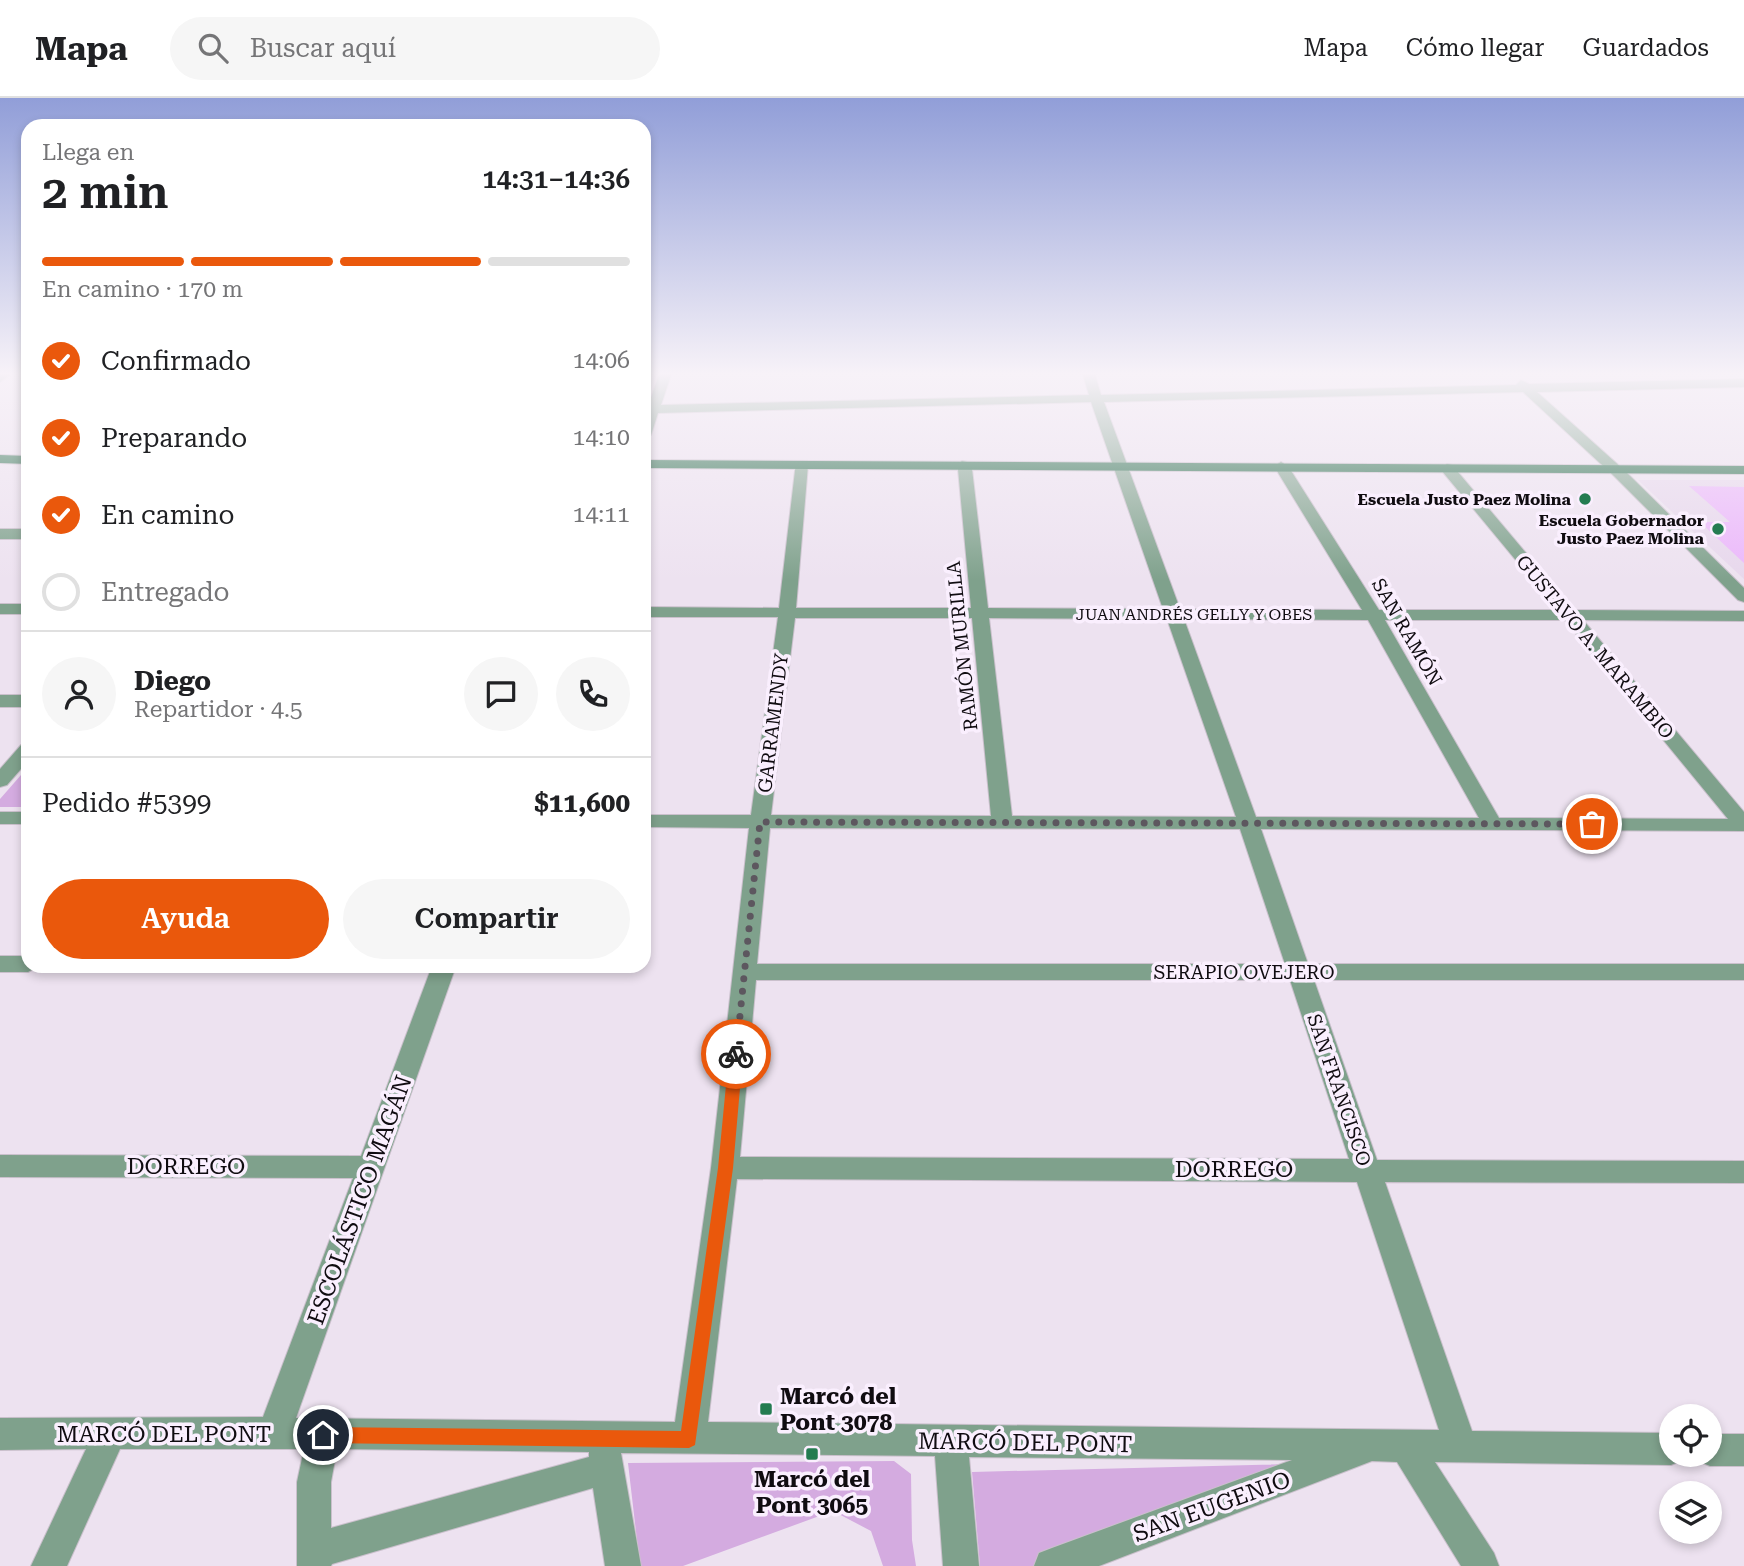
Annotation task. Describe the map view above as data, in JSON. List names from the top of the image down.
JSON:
{
  "streets": {
    "street": [
      "JUAN ANDRÉS GELLY Y OBES",
      "SAN RAMÓN",
      "RAMÓN MURILLA",
      "GUSTAVO A. MARAMBIO",
      "GARRAMENDY",
      "SERAPIO OVEJERO",
      "SAN FRANCISCO",
      "DORREGO",
      "ESCOLÁSTICO MAGÁN",
      "MARCÓ DEL PONT",
      "SAN EUGENIO"
    ]
  },
  "crossings": [
    ["JUAN ANDRÉS GELLY Y OBES", "SAN RAMÓN"],
    ["JUAN ANDRÉS GELLY Y OBES", "RAMÓN MURILLA"],
    ["JUAN ANDRÉS GELLY Y OBES", "GUSTAVO A. MARAMBIO"],
    ["JUAN ANDRÉS GELLY Y OBES", "GARRAMENDY"],
    ["JUAN ANDRÉS GELLY Y OBES", "SAN FRANCISCO"],
    ["GARRAMENDY", "SERAPIO OVEJERO"],
    ["GARRAMENDY", "DORREGO"],
    ["GARRAMENDY", "MARCÓ DEL PONT"],
    ["SERAPIO OVEJERO", "SAN FRANCISCO"],
    ["SAN FRANCISCO", "DORREGO"],
    ["SAN FRANCISCO", "MARCÓ DEL PONT"],
    ["DORREGO", "ESCOLÁSTICO MAGÁN"],
    ["ESCOLÁSTICO MAGÁN", "MARCÓ DEL PONT"],
    ["MARCÓ DEL PONT", "SAN EUGENIO"]
  ],
  "places": {
    "other": ["Escuela Justo Paez Molina", "Escuela Gobernador Justo Paez Molina"],
    "transit": ["Marcó del Pont 3078", "Marcó del Pont 3065"]
  },
  "page": {
    "header": "Mapa",
    "search": "Buscar aquí",
    "nav": ["Mapa", "Cómo llegar", "Guardados"],
    "heading": ["2 min", "Llega en", "14:31–14:36"],
    "panel": [
      "Diego",
      "Repartidor · 4.5",
      "Pedido #5399",
      "$11,600"
    ],
    "bar": "En camino · 170 m",
    "list": [
      ["Confirmado", "14:06"],
      ["Preparando", "14:10"],
      ["En camino", "14:11"],
      "Entregado"
    ],
    "buttons": ["Ayuda", "Compartir"]
  }
}
